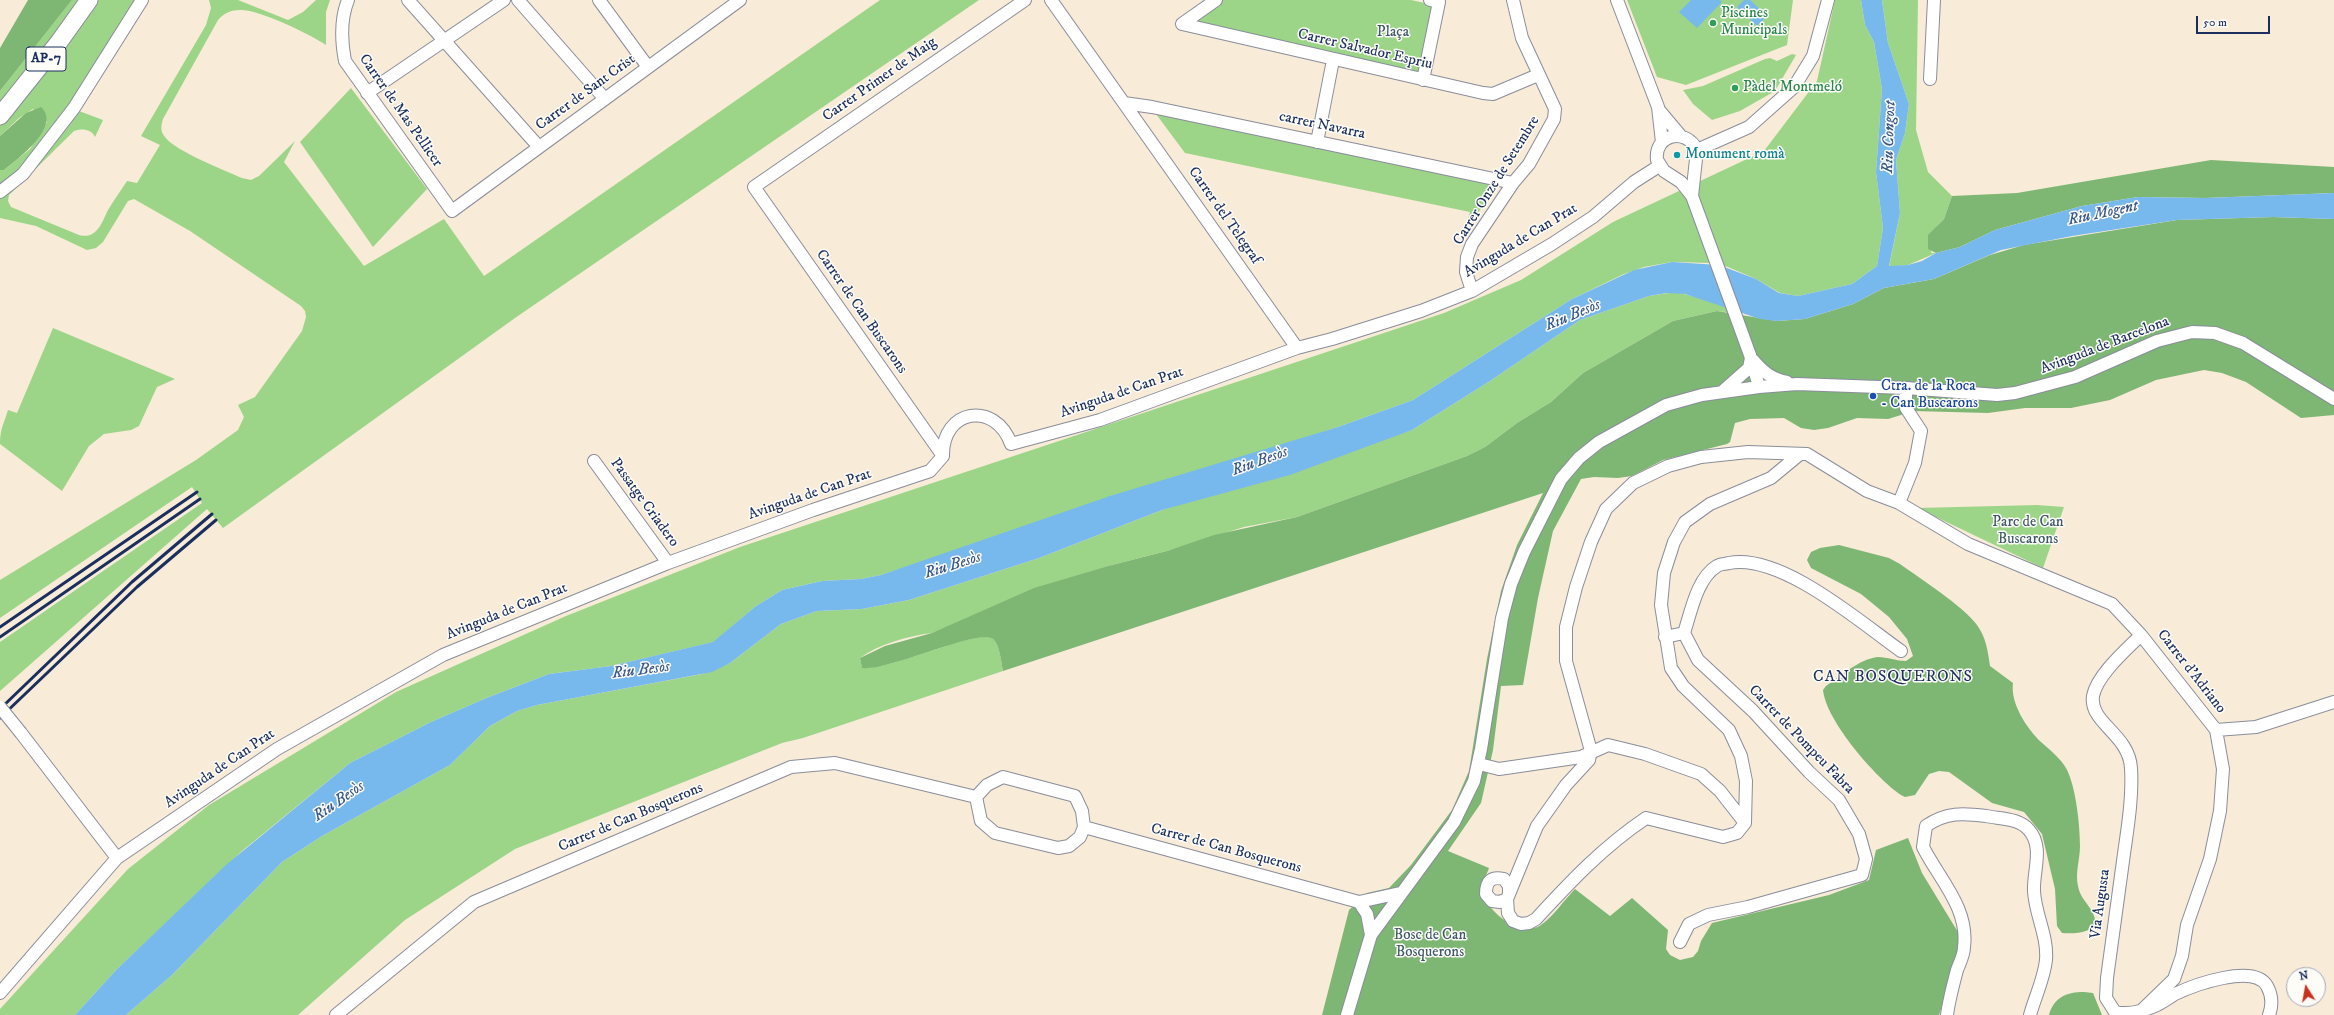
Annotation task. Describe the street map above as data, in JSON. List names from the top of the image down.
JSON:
{
  "streets": {
    "highway": ["AP-7"],
    "street": [
      "Carrer Salvador Espriu",
      "Carrer Primer de Maig",
      "Carrer de Sant Crist",
      "Carrer de Mas Pellicer",
      "carrer Navarra",
      "Carrer Onze de Setembre",
      "Carrer del Telegraf",
      "Avinguda de Can Prat",
      "Carrer de Can Buscarons",
      "Avinguda de Barcelona",
      "Passatge Criadero",
      "Carrer d'Adriano",
      "Carrer de Pompeu Fabra",
      "Carrer de Can Bosquerons",
      "Via Augusta"
    ]
  },
  "crossings": [
    ["Carrer Salvador Espriu", "Carrer Onze de Setembre"],
    ["Carrer Primer de Maig", "Carrer de Can Buscarons"],
    ["Carrer de Sant Crist", "Carrer de Mas Pellicer"],
    ["carrer Navarra", "Carrer Onze de Setembre"],
    ["carrer Navarra", "Carrer del Telegraf"],
    ["Carrer Onze de Setembre", "Avinguda de Can Prat"],
    ["Carrer del Telegraf", "Avinguda de Can Prat"],
    ["Avinguda de Can Prat", "Carrer de Can Buscarons"],
    ["Avinguda de Can Prat", "Passatge Criadero"],
    ["Carrer d'Adriano", "Via Augusta"]
  ],
  "districts": ["CAN BOSQUERONS"],
  "water": ["Riu Congost", "Riu Mogent", "Riu Besòs"],
  "parks": ["Plaça", "Parc de Can Buscarons", "Bosc de Can Bosquerons"],
  "places": [
    "Piscines Municipals",
    "Pàdel Montmeló",
    "Monument romà",
    "Ctra. de la Roca - Can Buscarons"
  ],
  "scale_bar": "50 m",
  "north": "top"
}
